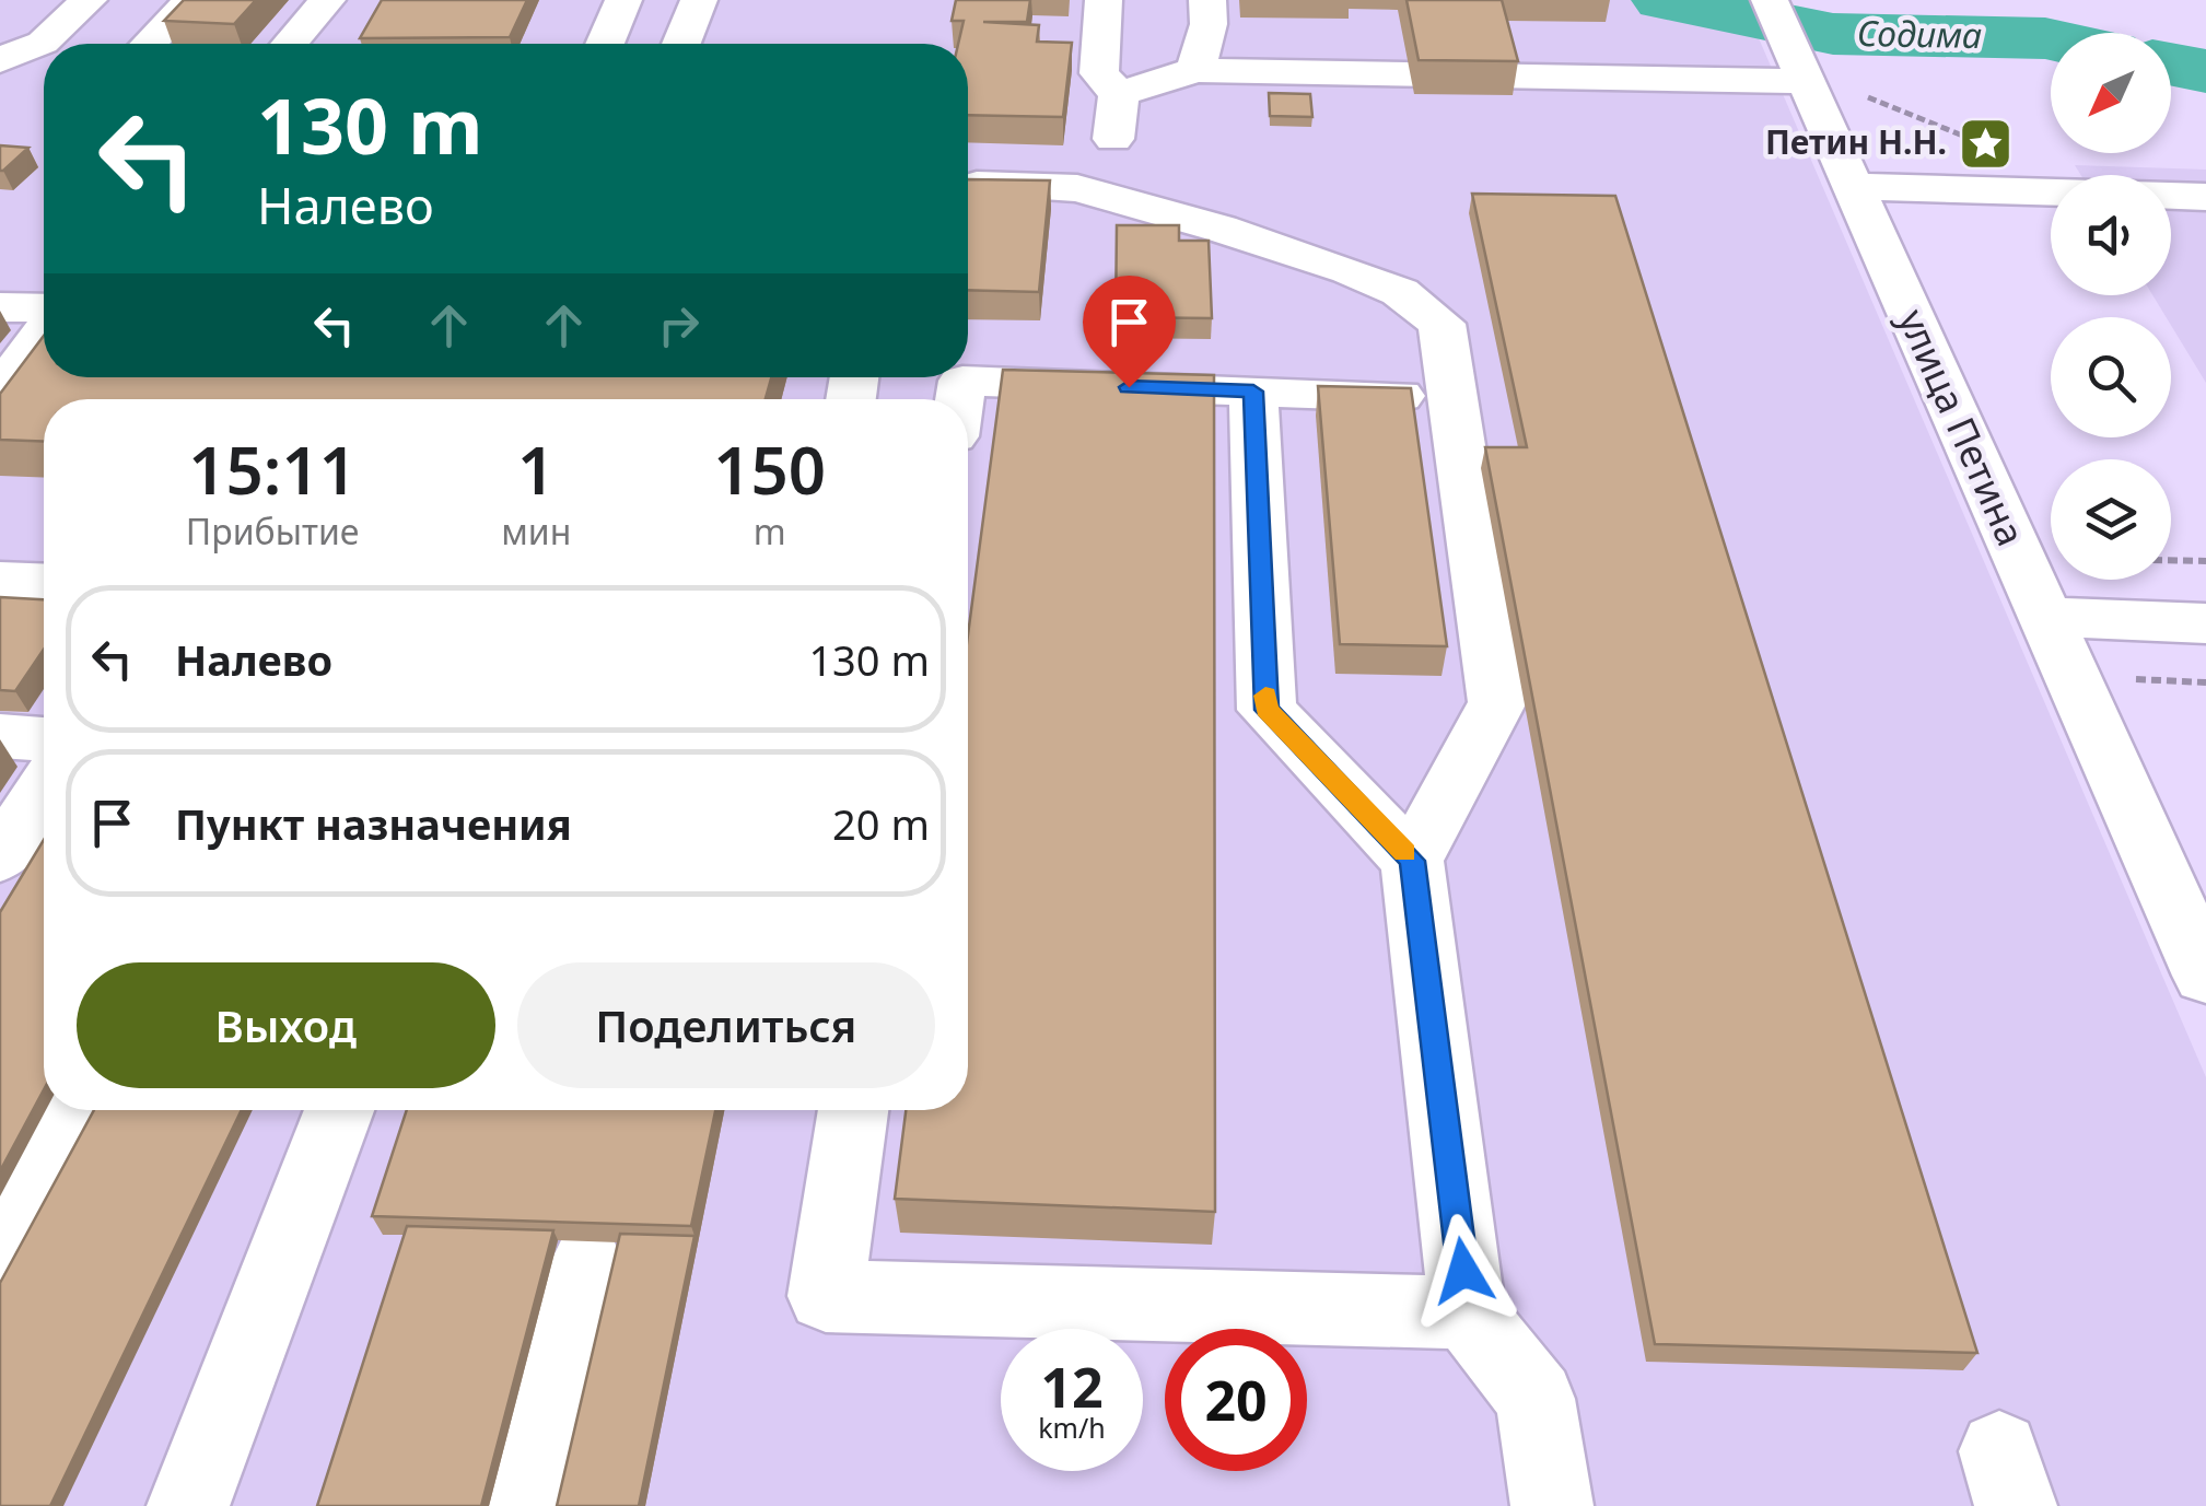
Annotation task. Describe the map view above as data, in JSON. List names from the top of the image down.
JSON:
{
  "streets": {
    "street": ["улица Петина"]
  },
  "water": ["Содима"],
  "places": {
    "place": ["Петин Н.Н."]
  },
  "north": "bottom left",
  "page": {
    "turn": ["130 m", "Налево"],
    "eta": [
      "15:11",
      "Прибытие",
      "1",
      "мин",
      "150",
      "m"
    ],
    "list": [
      {
        "name": "Налево",
        "value": "130 m"
      },
      {
        "name": "Пункт назначения",
        "value": "20 m"
      }
    ],
    "buttons": ["Выход", "Поделиться"],
    "speed": "12 km/h",
    "limit": "20"
  }
}
